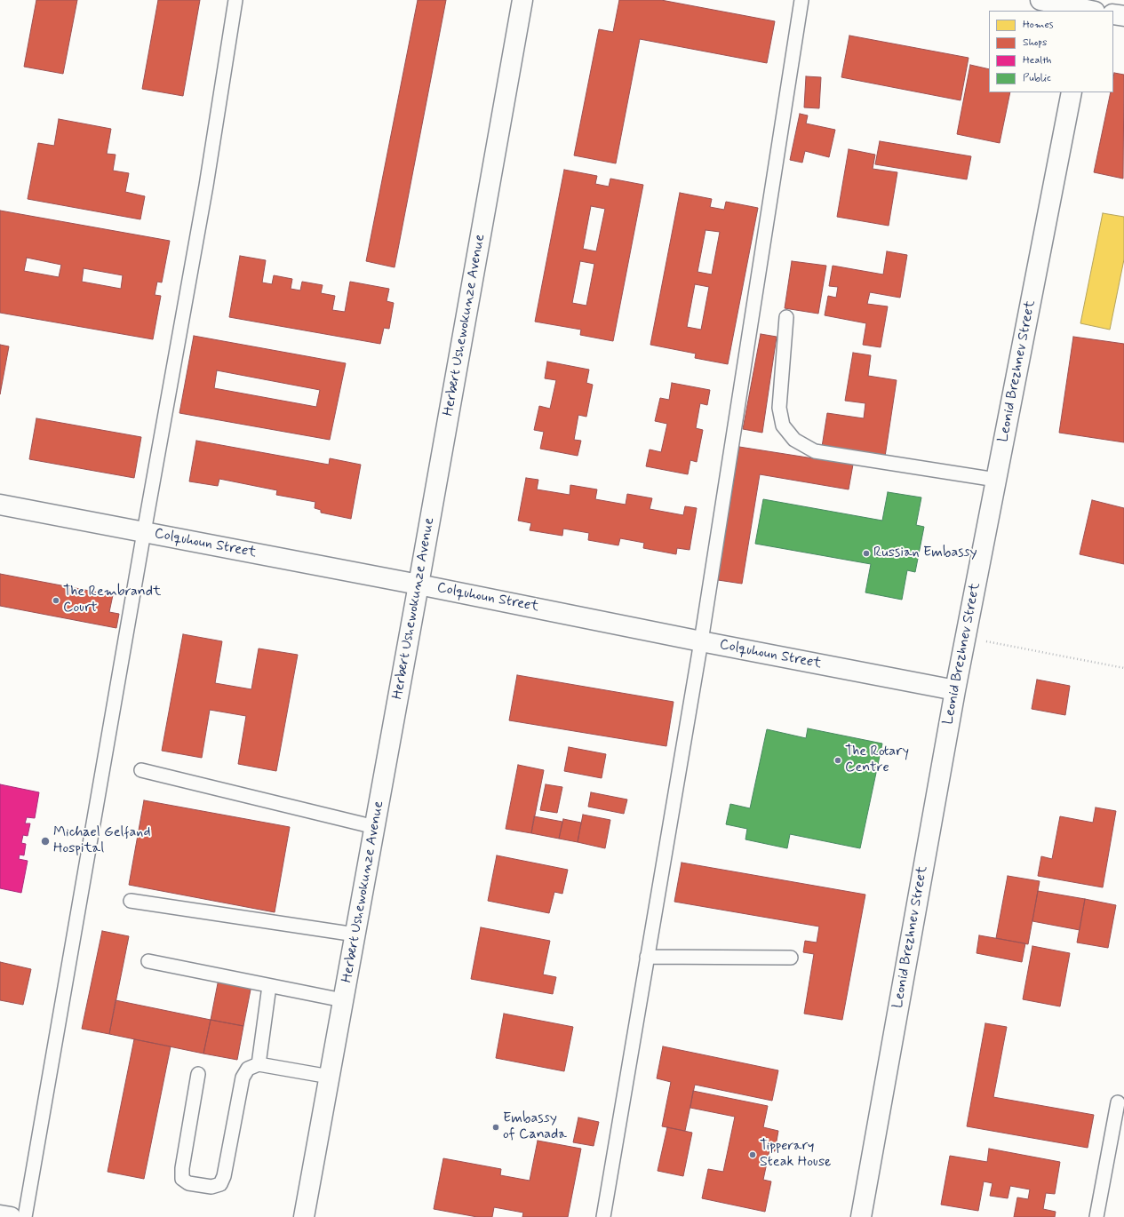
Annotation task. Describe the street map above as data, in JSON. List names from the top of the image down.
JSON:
{
  "streets": {
    "street": ["Herbert Ushewokunze Avenue", "Leonid Brezhnev Street", "Colquhoun Street"]
  },
  "crossings": [
    ["Herbert Ushewokunze Avenue", "Colquhoun Street"],
    ["Leonid Brezhnev Street", "Colquhoun Street"]
  ],
  "places": [
    "Russian Embassy",
    "The Rembrandt Court",
    "The Rotary Centre",
    "Michael Gelfand Hospital",
    "Embassy of Canada",
    "Tipperary Steak House"
  ],
  "legend": [
    "Homes",
    "Shops",
    "Health",
    "Public"
  ]
}
